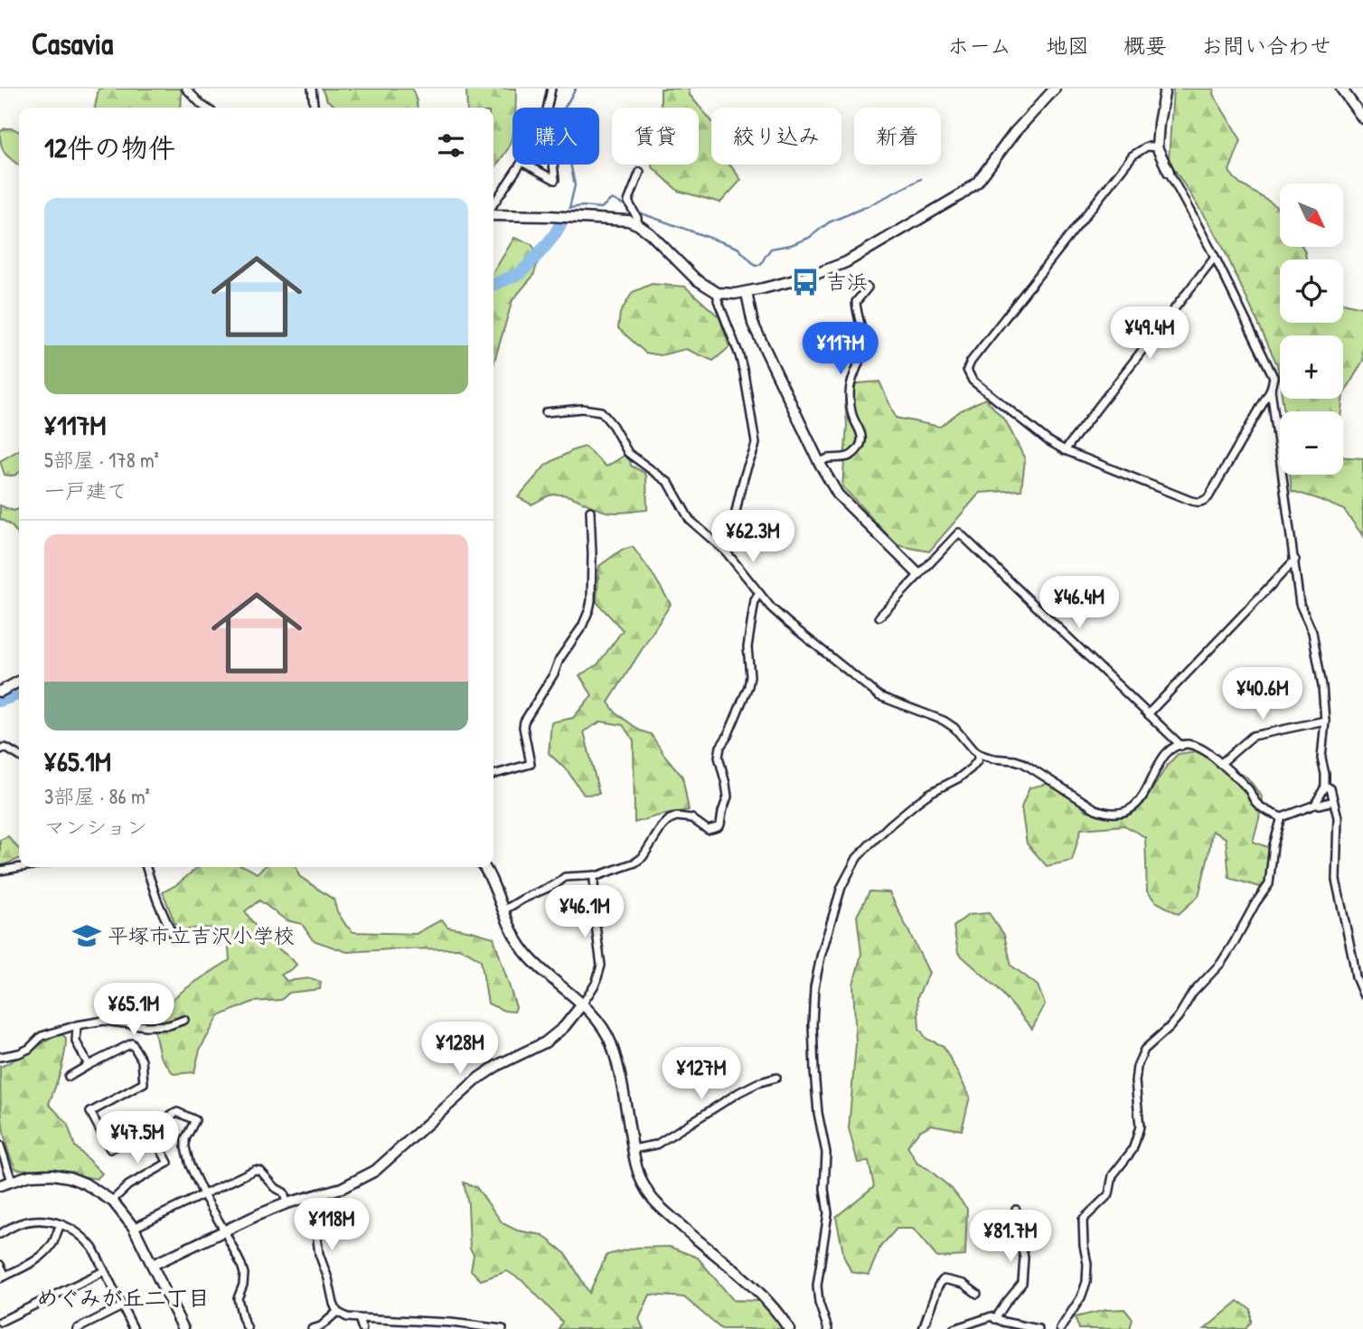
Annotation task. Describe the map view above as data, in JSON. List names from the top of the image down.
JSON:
{
  "districts": ["めぐみが丘二丁目"],
  "places": {
    "bus stop": ["吉浜"],
    "school or university": ["平塚市立吉沢小学校"]
  },
  "north": "bottom right",
  "page": {
    "header": "Casavia",
    "nav": [
      "ホーム",
      "地図",
      "概要",
      "お問い合わせ"
    ],
    "chip": [
      "購入",
      "賃貸",
      "絞り込み",
      "新着"
    ],
    "heading": "12件の物件",
    "map_buttons": ["+", "−"],
    "list": [
      {
        "name": "¥117M",
        "note": "5部屋 · 178 m² · 一戸建て"
      },
      {
        "name": "¥65.1M",
        "note": "3部屋 · 86 m² · マンション"
      }
    ],
    "price": [
      "¥49.4M",
      "¥117M",
      "¥62.3M",
      "¥46.4M",
      "¥40.6M",
      "¥46.1M",
      "¥65.1M",
      "¥128M",
      "¥127M",
      "¥47.5M",
      "¥118M",
      "¥81.7M"
    ]
  }
}
